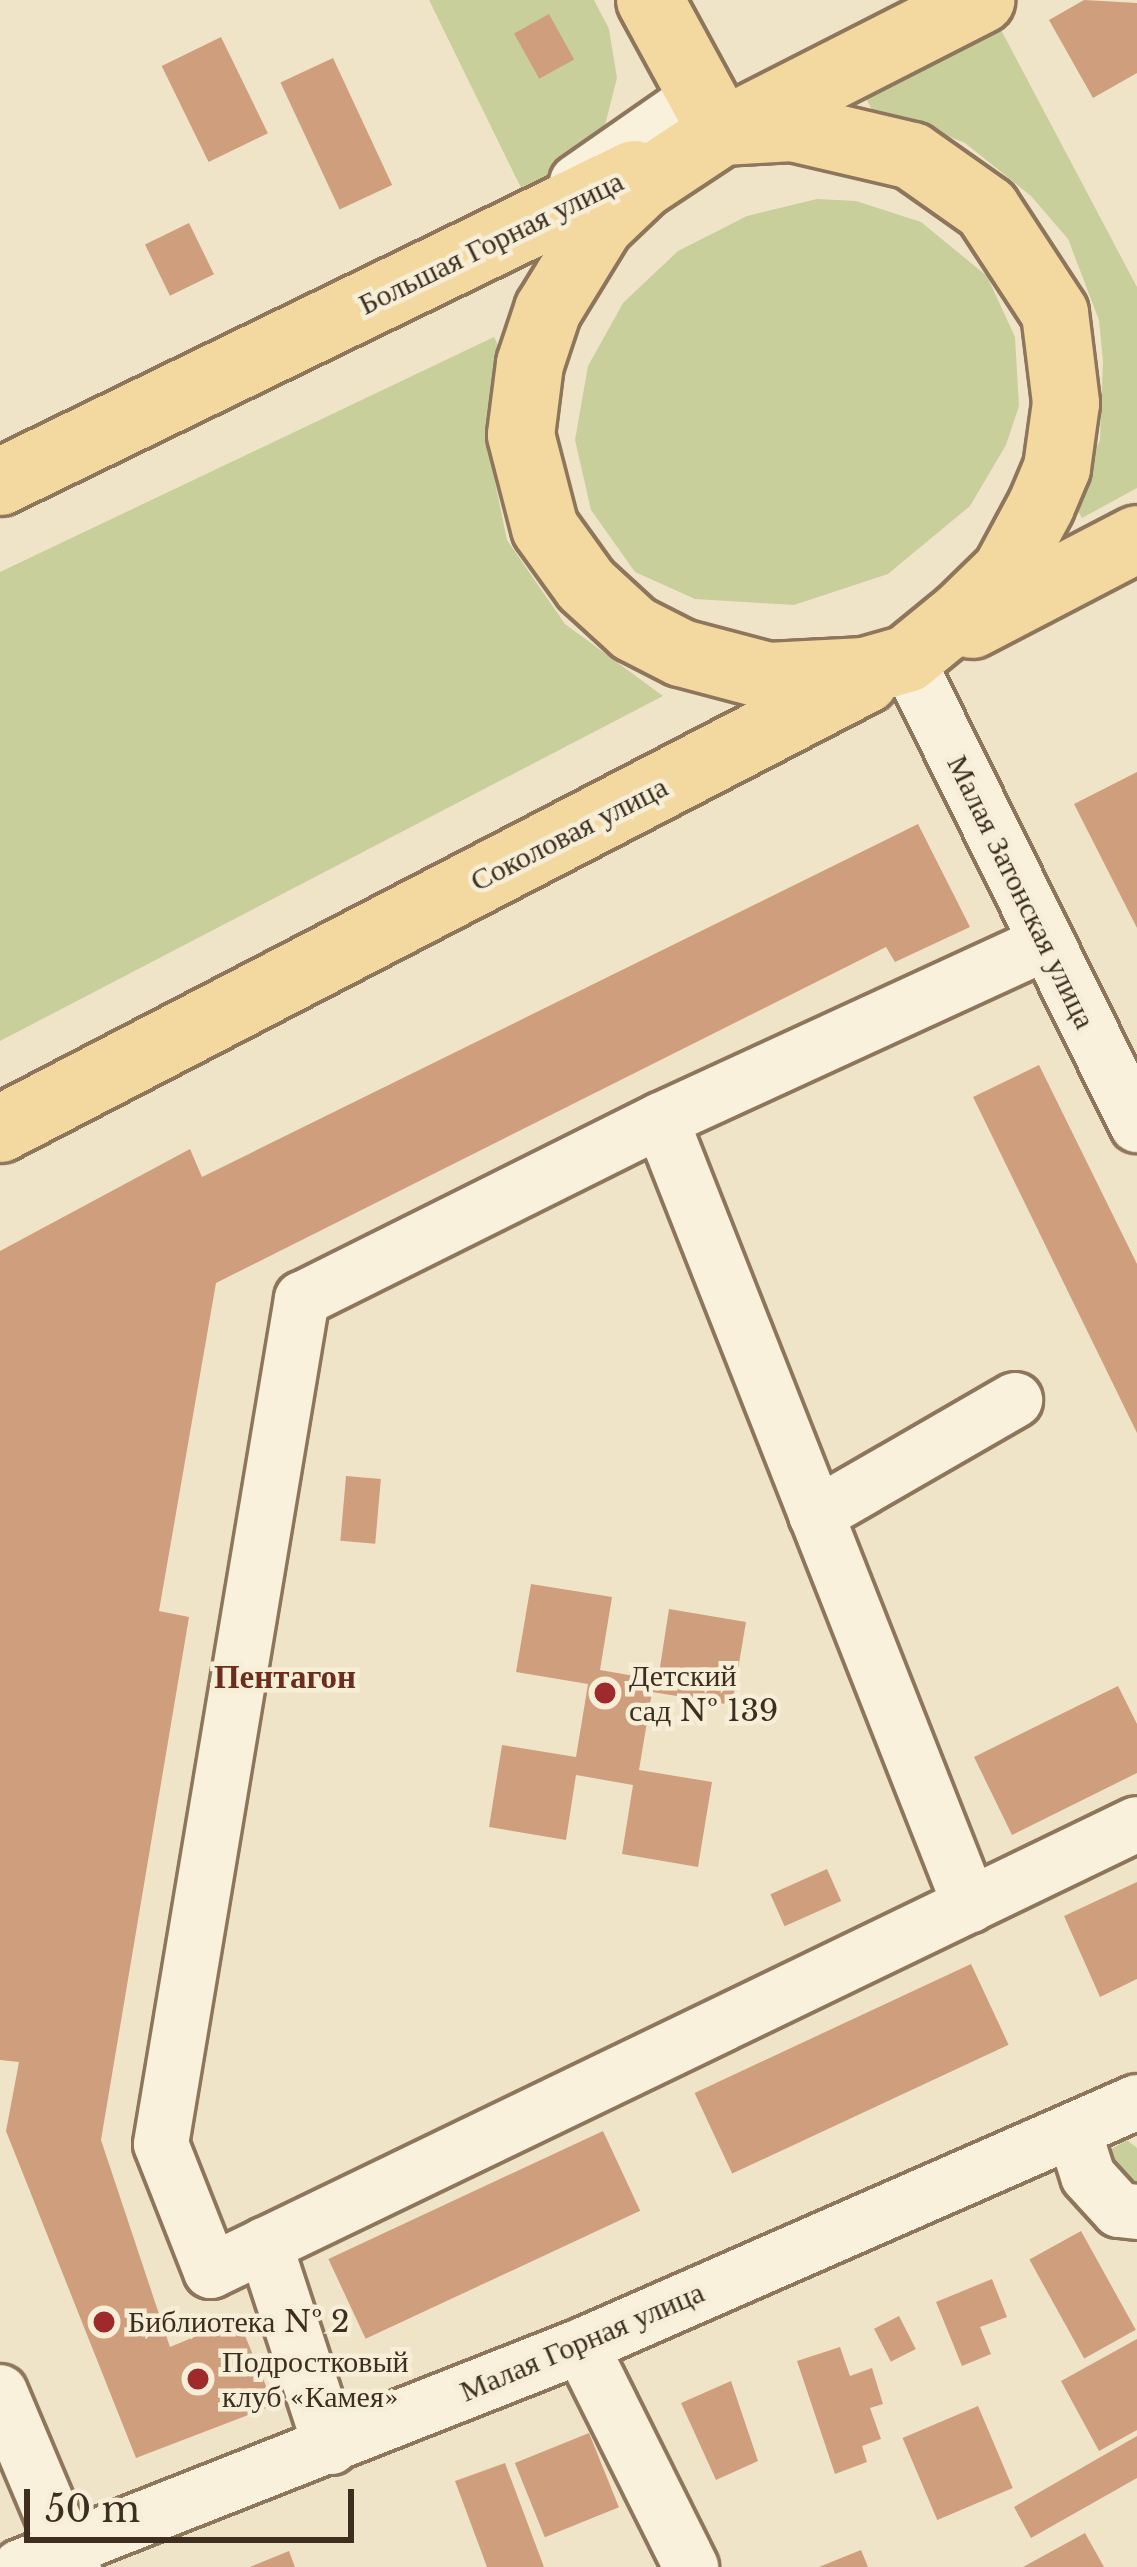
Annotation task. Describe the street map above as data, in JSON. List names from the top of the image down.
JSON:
{
  "streets": {
    "main road": ["Большая Горная улица", "Соколовая улица"],
    "street": ["Малая Затонская улица", "Малая Горная улица"]
  },
  "crossings": [
    ["Соколовая улица", "Малая Затонская улица"]
  ],
  "districts": ["Пентагон"],
  "places": ["Детский сад № 139", "Библиотека № 2", "Подростковый клуб «Камея»"],
  "scale_bar": "50 m"
}
